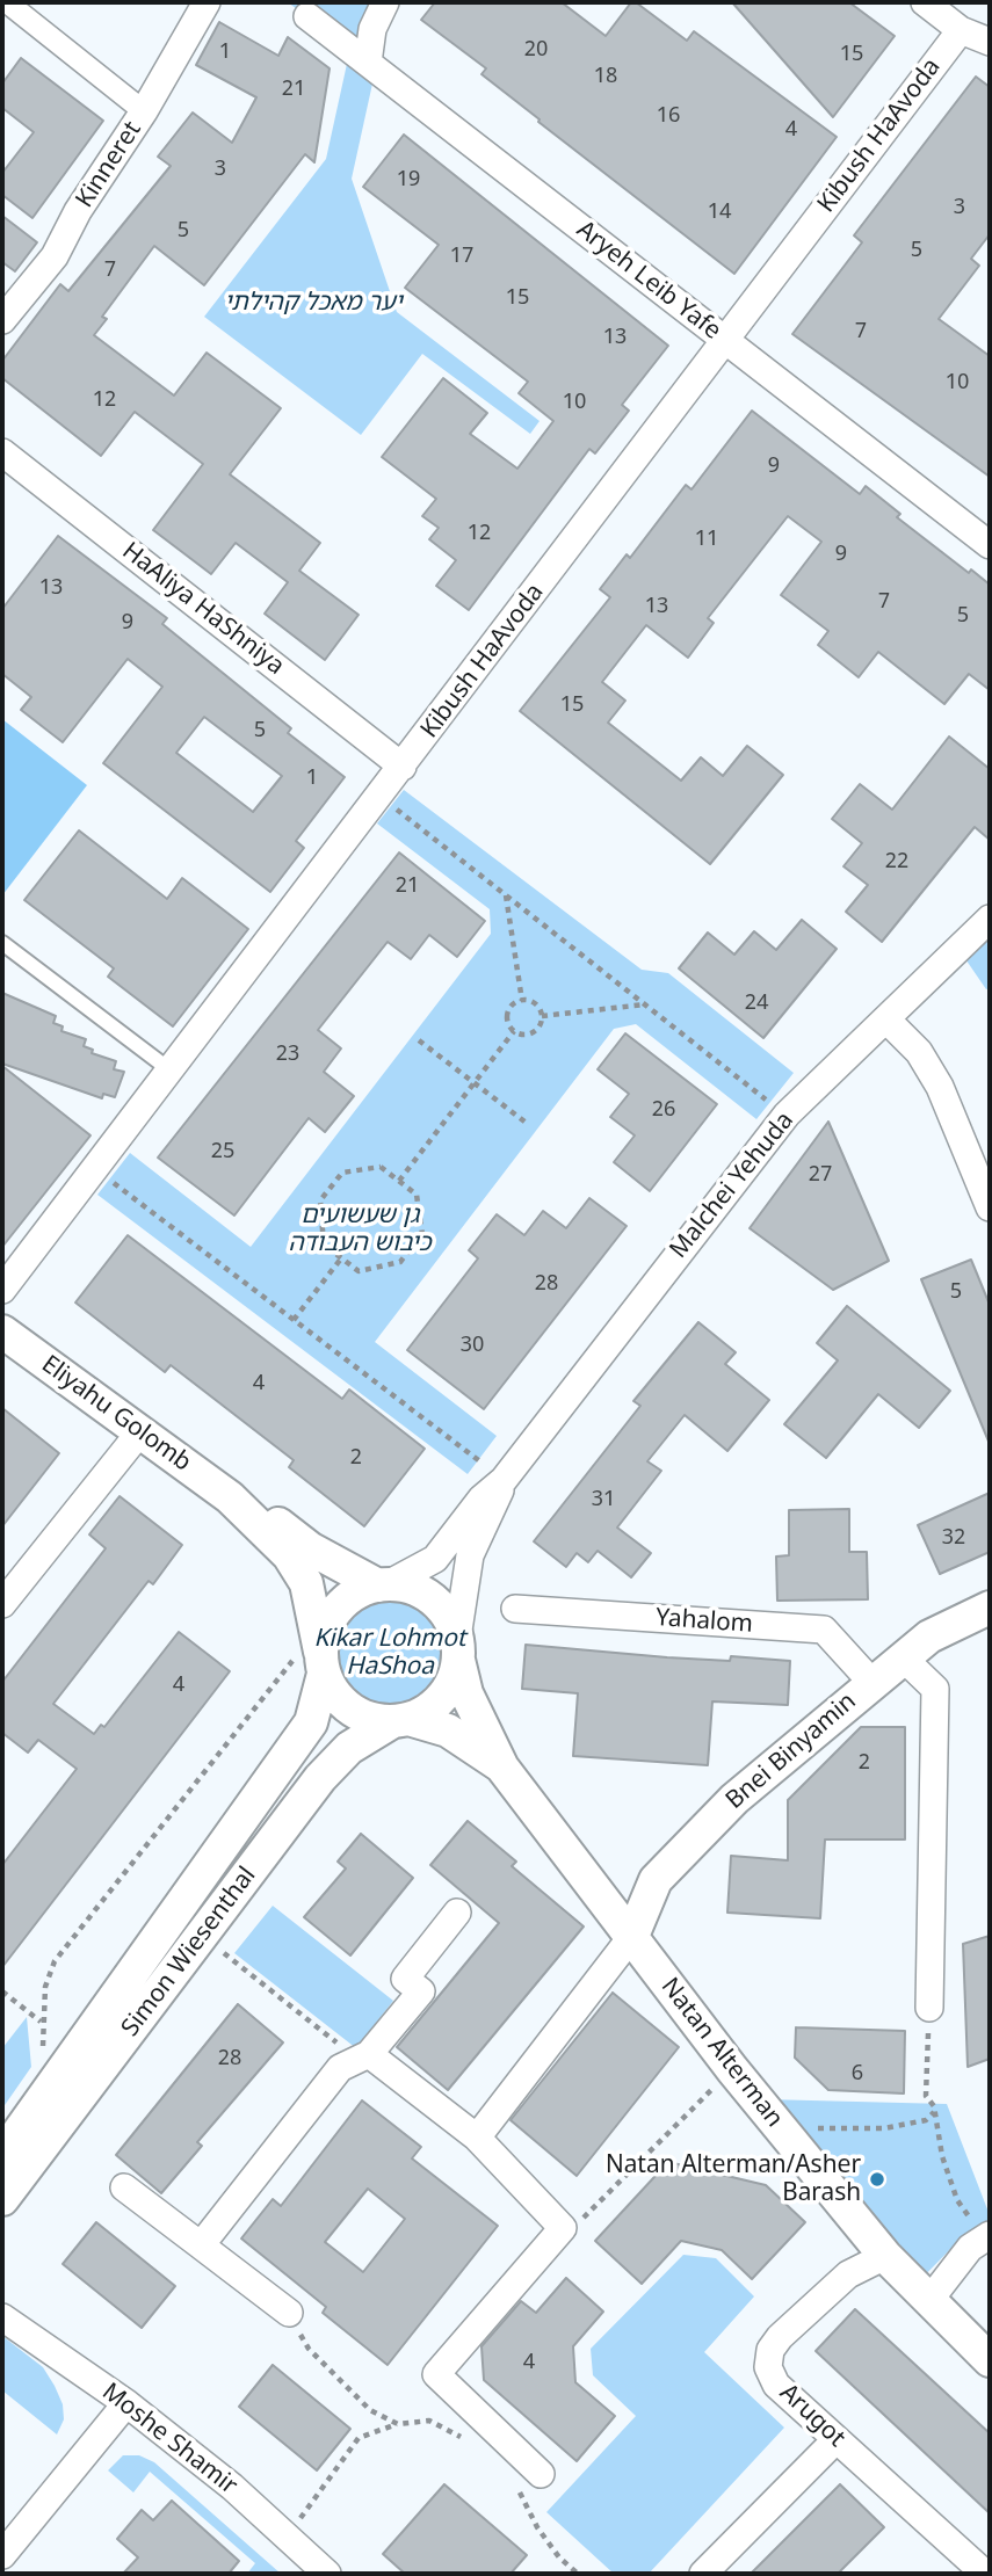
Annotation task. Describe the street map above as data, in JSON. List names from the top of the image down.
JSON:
{
  "streets": {
    "street": [
      "Kibush HaAvoda",
      "Kinneret",
      "Aryeh Leib Yafe",
      "HaAliya HaShniya",
      "Malchei Yehuda",
      "Eliyahu Golomb",
      "Yahalom",
      "Bnei Binyamin",
      "Simon Wiesenthal",
      "Natan Alterman",
      "Arugot",
      "Moshe Shamir"
    ]
  },
  "crossings": [
    ["Kibush HaAvoda", "Aryeh Leib Yafe"],
    ["Kibush HaAvoda", "HaAliya HaShniya"],
    ["Malchei Yehuda", "Eliyahu Golomb"],
    ["Malchei Yehuda", "Simon Wiesenthal"],
    ["Malchei Yehuda", "Natan Alterman"],
    ["Eliyahu Golomb", "Simon Wiesenthal"],
    ["Eliyahu Golomb", "Natan Alterman"],
    ["Yahalom", "Bnei Binyamin"],
    ["Bnei Binyamin", "Natan Alterman"],
    ["Simon Wiesenthal", "Natan Alterman"],
    ["Natan Alterman", "Arugot"]
  ],
  "parks": ["יער מאכל קהילתי", "גן שעשועים כיבוש העבודה", "Kikar Lohmot HaShoa"],
  "places": ["Natan Alterman/Asher Barash"],
  "house_numbers": [
    "20",
    "1",
    "15",
    "18",
    "21",
    "16",
    "4",
    "3",
    "19",
    "3",
    "14",
    "5",
    "5",
    "17",
    "7",
    "15",
    "7",
    "13",
    "10",
    "12",
    "10",
    "9",
    "12",
    "11",
    "9",
    "13",
    "7",
    "13",
    "5",
    "9",
    "15",
    "5",
    "1",
    "22",
    "21",
    "24",
    "23",
    "26",
    "25",
    "27",
    "28",
    "5",
    "30",
    "4",
    "2",
    "31",
    "32",
    "4",
    "2",
    "28",
    "6",
    "4"
  ]
}
